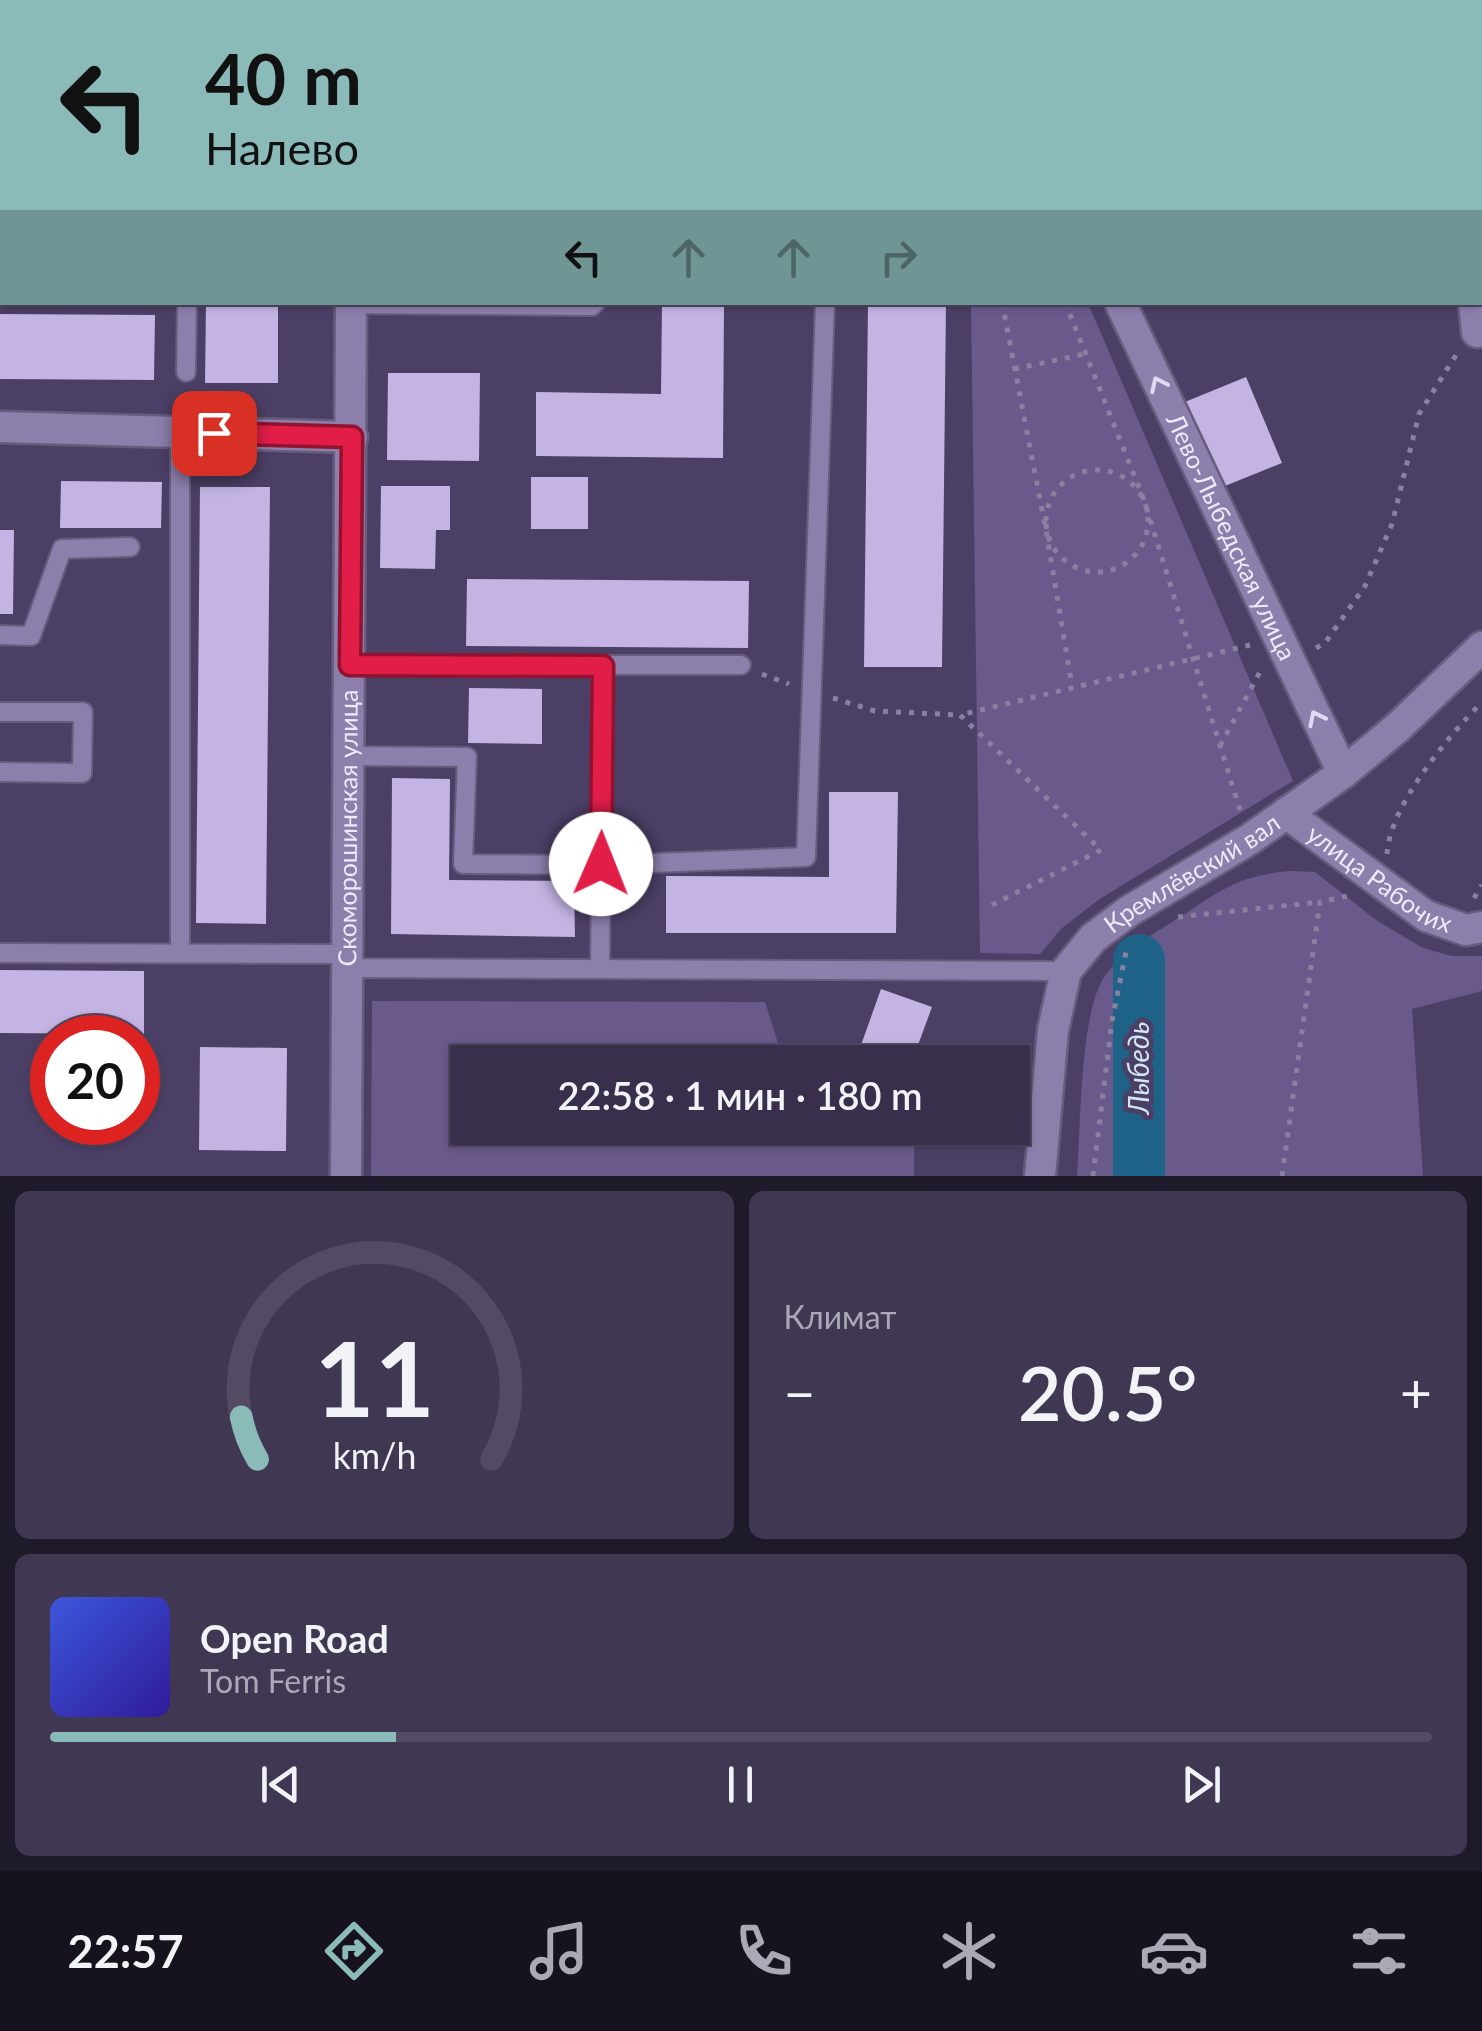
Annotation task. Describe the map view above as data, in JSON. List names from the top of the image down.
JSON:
{
  "streets": {
    "street": [
      "Лево-Лыбедская улица",
      "Скоморошинская улица",
      "Кремлёвский вал",
      "улица Рабочих"
    ]
  },
  "crossings": [
    ["Лево-Лыбедская улица", "Кремлёвский вал"],
    ["Кремлёвский вал", "улица Рабочих"]
  ],
  "one_way": ["Лево-Лыбедская улица"],
  "water": ["Лыбедь"],
  "page": {
    "turn": ["40 m", "Налево"],
    "limit": "20",
    "trip": "22:58 · 1 мин · 180 m",
    "tile": "Климат",
    "heat": ["−", "20.5°", "+"],
    "song": ["Open Road", "Tom Ferris"],
    "tabs": "22:57",
    "gauge": ["11", "km/h"]
  }
}
